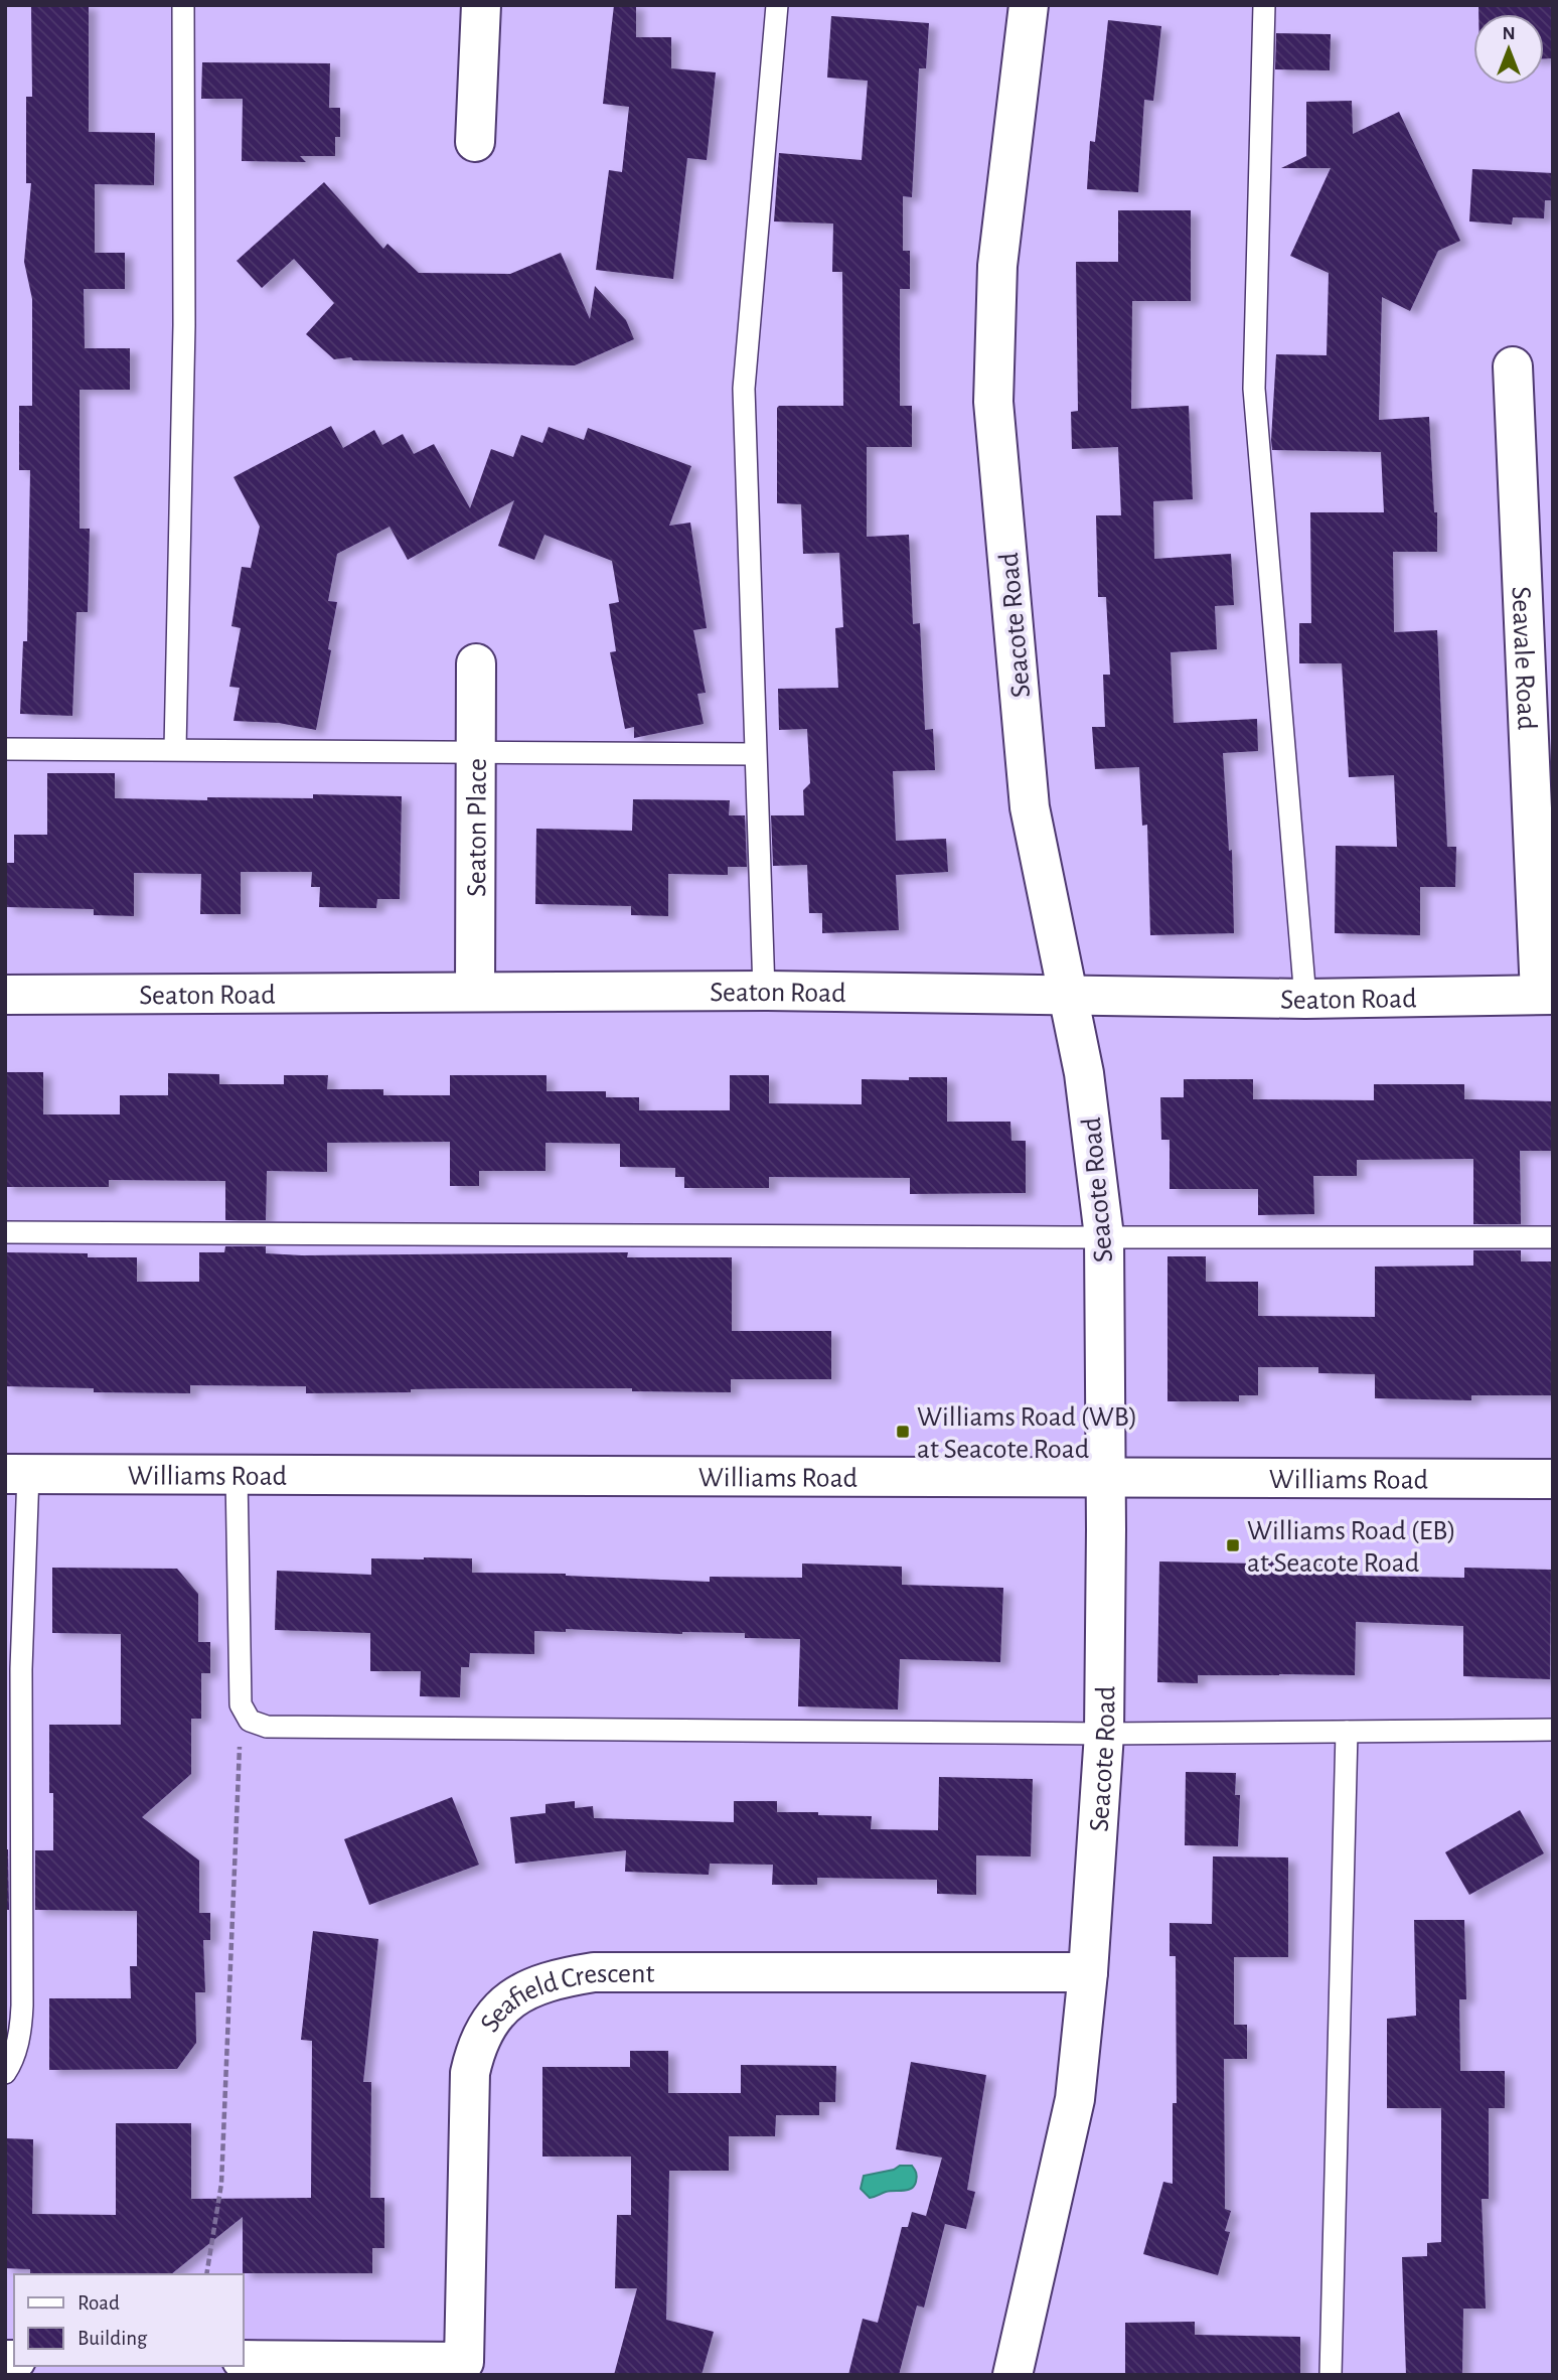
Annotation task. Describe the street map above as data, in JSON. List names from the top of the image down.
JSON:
{
  "streets": {
    "street": [
      "Seacote Road",
      "Seavale Road",
      "Seaton Place",
      "Seaton Road",
      "Williams Road",
      "Seafield Crescent"
    ]
  },
  "crossings": [
    ["Seacote Road", "Seaton Road"],
    ["Seacote Road", "Williams Road"],
    ["Seacote Road", "Seafield Crescent"],
    ["Seavale Road", "Seaton Road"],
    ["Seaton Place", "Seaton Road"]
  ],
  "places": {
    "transit": ["Williams Road (WB) at Seacote Road", "Williams Road (EB) at Seacote Road"]
  },
  "legend": ["Road", "Building"],
  "north": "top"
}
